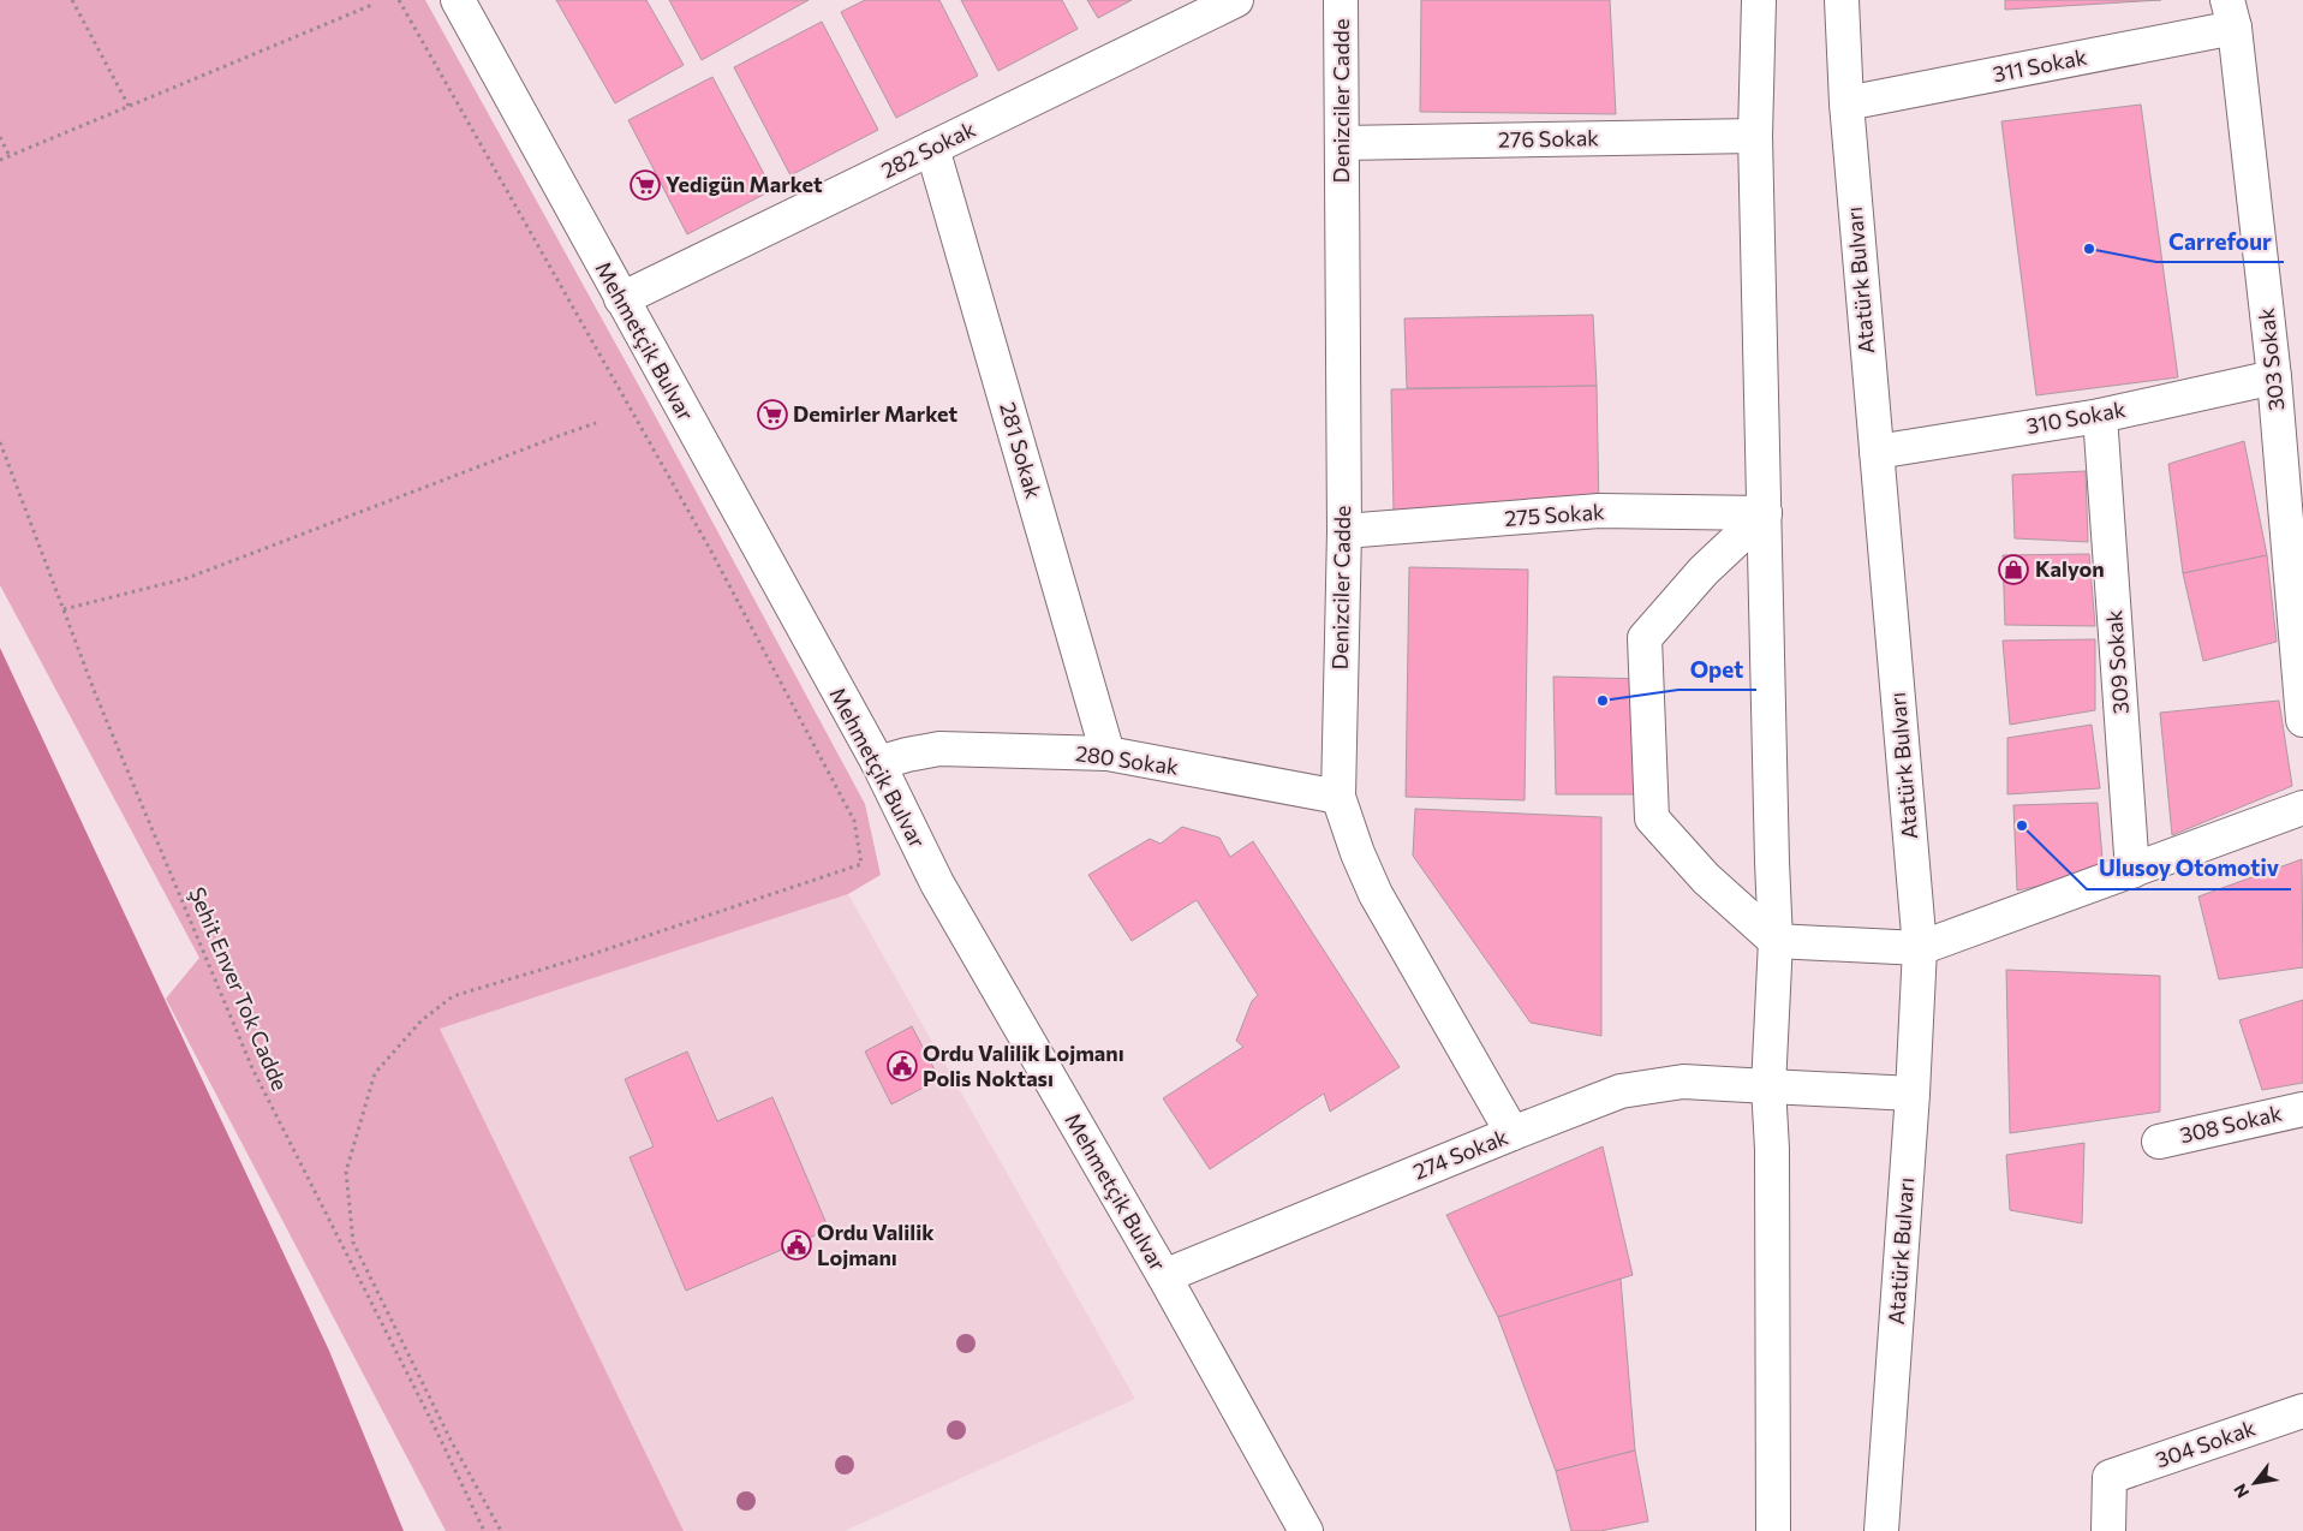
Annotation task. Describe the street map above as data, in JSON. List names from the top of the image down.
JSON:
{
  "streets": {
    "main road": [
      "311 Sokak",
      "Denizciler Cadde",
      "276 Sokak",
      "282 Sokak",
      "Atatürk Bulvarı",
      "Mehmetçik Bulvar",
      "303 Sokak",
      "310 Sokak",
      "281 Sokak",
      "275 Sokak",
      "309 Sokak",
      "280 Sokak",
      "308 Sokak",
      "274 Sokak",
      "304 Sokak"
    ],
    "path": ["Şehit Enver Tok Cadde"]
  },
  "crossings": [
    ["311 Sokak", "Atatürk Bulvarı"],
    ["311 Sokak", "303 Sokak"],
    ["Denizciler Cadde", "276 Sokak"],
    ["Denizciler Cadde", "275 Sokak"],
    ["Denizciler Cadde", "280 Sokak"],
    ["Denizciler Cadde", "274 Sokak"],
    ["282 Sokak", "Mehmetçik Bulvar"],
    ["282 Sokak", "281 Sokak"],
    ["Atatürk Bulvarı", "310 Sokak"],
    ["Atatürk Bulvarı", "274 Sokak"],
    ["Mehmetçik Bulvar", "280 Sokak"],
    ["Mehmetçik Bulvar", "274 Sokak"],
    ["303 Sokak", "310 Sokak"],
    ["310 Sokak", "309 Sokak"],
    ["281 Sokak", "280 Sokak"]
  ],
  "places": {
    "supermarket": ["Yedigün Market", "Demirler Market"],
    "other": ["Carrefour", "Opet", "Ulusoy Otomotiv"],
    "shop": ["Kalyon"],
    "public building": ["Ordu Valilik Lojmanı Polis Noktası", "Ordu Valilik Lojmanı"]
  },
  "north": "bottom left"
}
